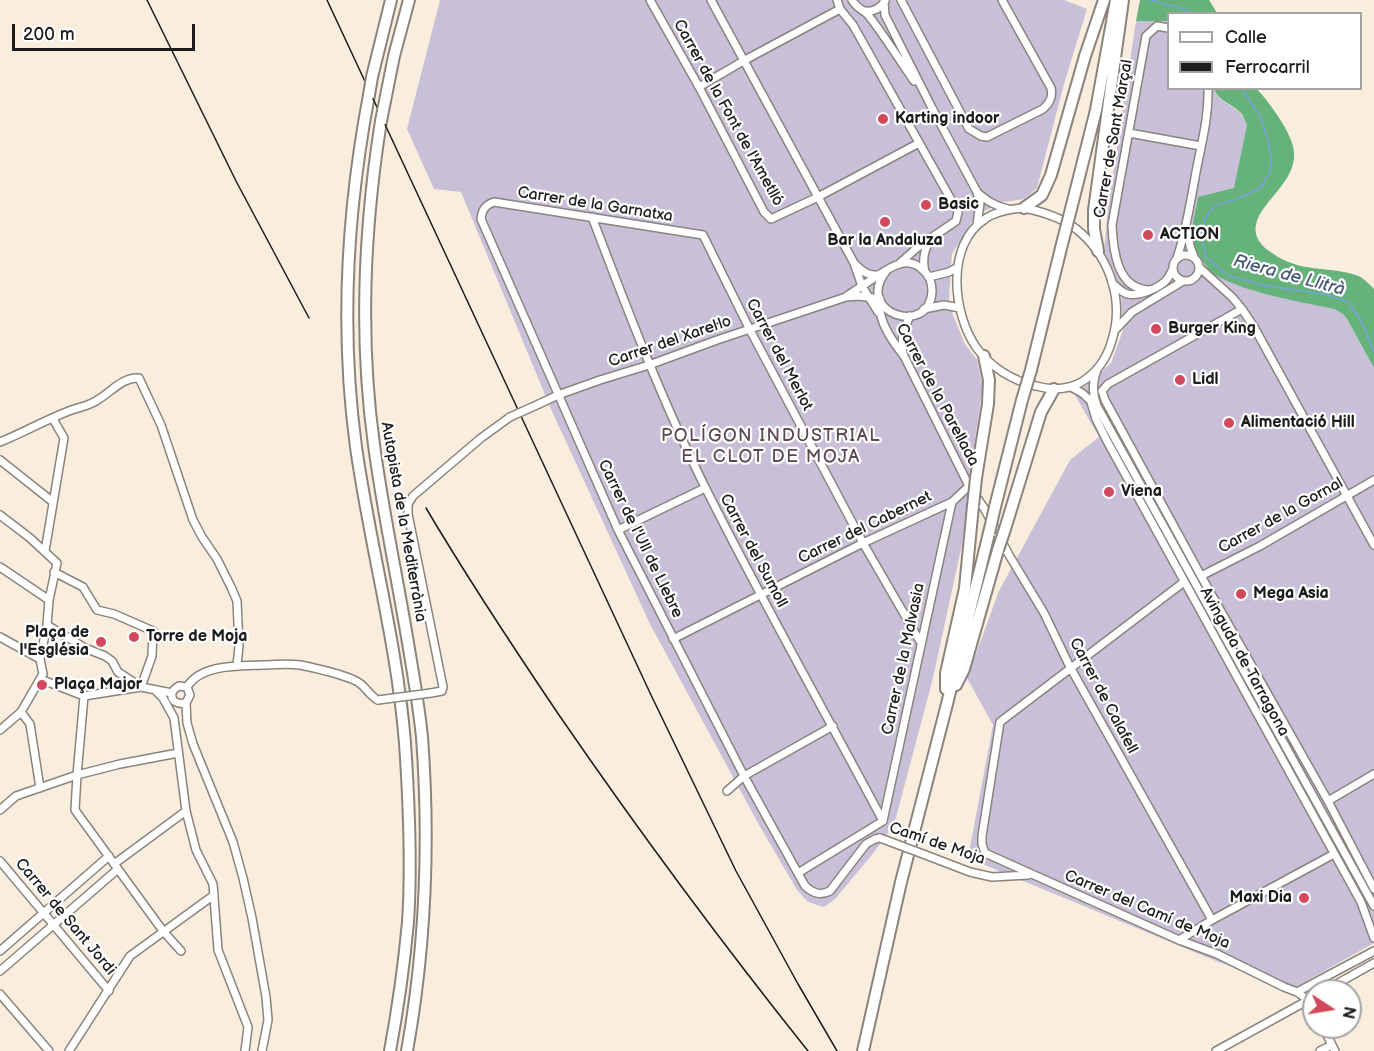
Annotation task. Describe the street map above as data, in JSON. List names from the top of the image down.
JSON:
{
  "streets": {
    "highway": ["Autopista de la Mediterrània"],
    "street": [
      "Carrer de la Font de l'Ametlló",
      "Carrer de Sant Marçal",
      "Carrer de la Garnatxa",
      "Carrer del Xarel·lo",
      "Carrer del Merlot",
      "Carrer de la Parellada",
      "Carrer de la Gornal",
      "Carrer del Cabernet",
      "Carrer de l'Ull de Llebre",
      "Carrer del Sumoll",
      "Carrer de la Malvasia",
      "Avinguda de Tarragona",
      "Carrer de Calafell",
      "Camí de Moja",
      "Carrer del Camí de Moja",
      "Carrer de Sant Jordi"
    ]
  },
  "crossings": [
    ["Carrer de la Font de l'Ametlló", "Carrer de la Parellada"],
    ["Carrer de la Garnatxa", "Carrer del Merlot"],
    ["Carrer de la Garnatxa", "Carrer de l'Ull de Llebre"],
    ["Carrer de la Garnatxa", "Carrer del Sumoll"],
    ["Carrer del Xarel·lo", "Carrer del Merlot"],
    ["Carrer del Xarel·lo", "Carrer de l'Ull de Llebre"],
    ["Carrer del Xarel·lo", "Carrer del Sumoll"],
    ["Carrer del Merlot", "Carrer del Cabernet"],
    ["Carrer del Merlot", "Carrer de la Malvasia"],
    ["Carrer de la Parellada", "Carrer del Cabernet"],
    ["Carrer de la Parellada", "Carrer de Calafell"],
    ["Carrer de la Gornal", "Avinguda de Tarragona"],
    ["Carrer del Cabernet", "Carrer de l'Ull de Llebre"],
    ["Carrer del Cabernet", "Carrer del Sumoll"],
    ["Carrer del Cabernet", "Carrer de la Malvasia"],
    ["Carrer del Cabernet", "Carrer de Calafell"],
    ["Carrer de l'Ull de Llebre", "Camí de Moja"],
    ["Carrer del Sumoll", "Carrer de la Malvasia"],
    ["Carrer de Calafell", "Carrer del Camí de Moja"],
    ["Camí de Moja", "Carrer del Camí de Moja"]
  ],
  "districts": ["POLÍGON INDUSTRIAL EL CLOT DE MOJA"],
  "water": ["Riera de Llitrà"],
  "places": [
    "Karting indoor",
    "Basic",
    "Bar la Andaluza",
    "ACTION",
    "Burger King",
    "Lidl",
    "Alimentació Hill",
    "Viena",
    "Mega Asia",
    "Torre de Moja",
    "Plaça de l'Església",
    "Plaça Major",
    "Maxi Dia"
  ],
  "legend": ["Calle", "Ferrocarril"],
  "scale_bar": "200 m",
  "north": "right"
}
